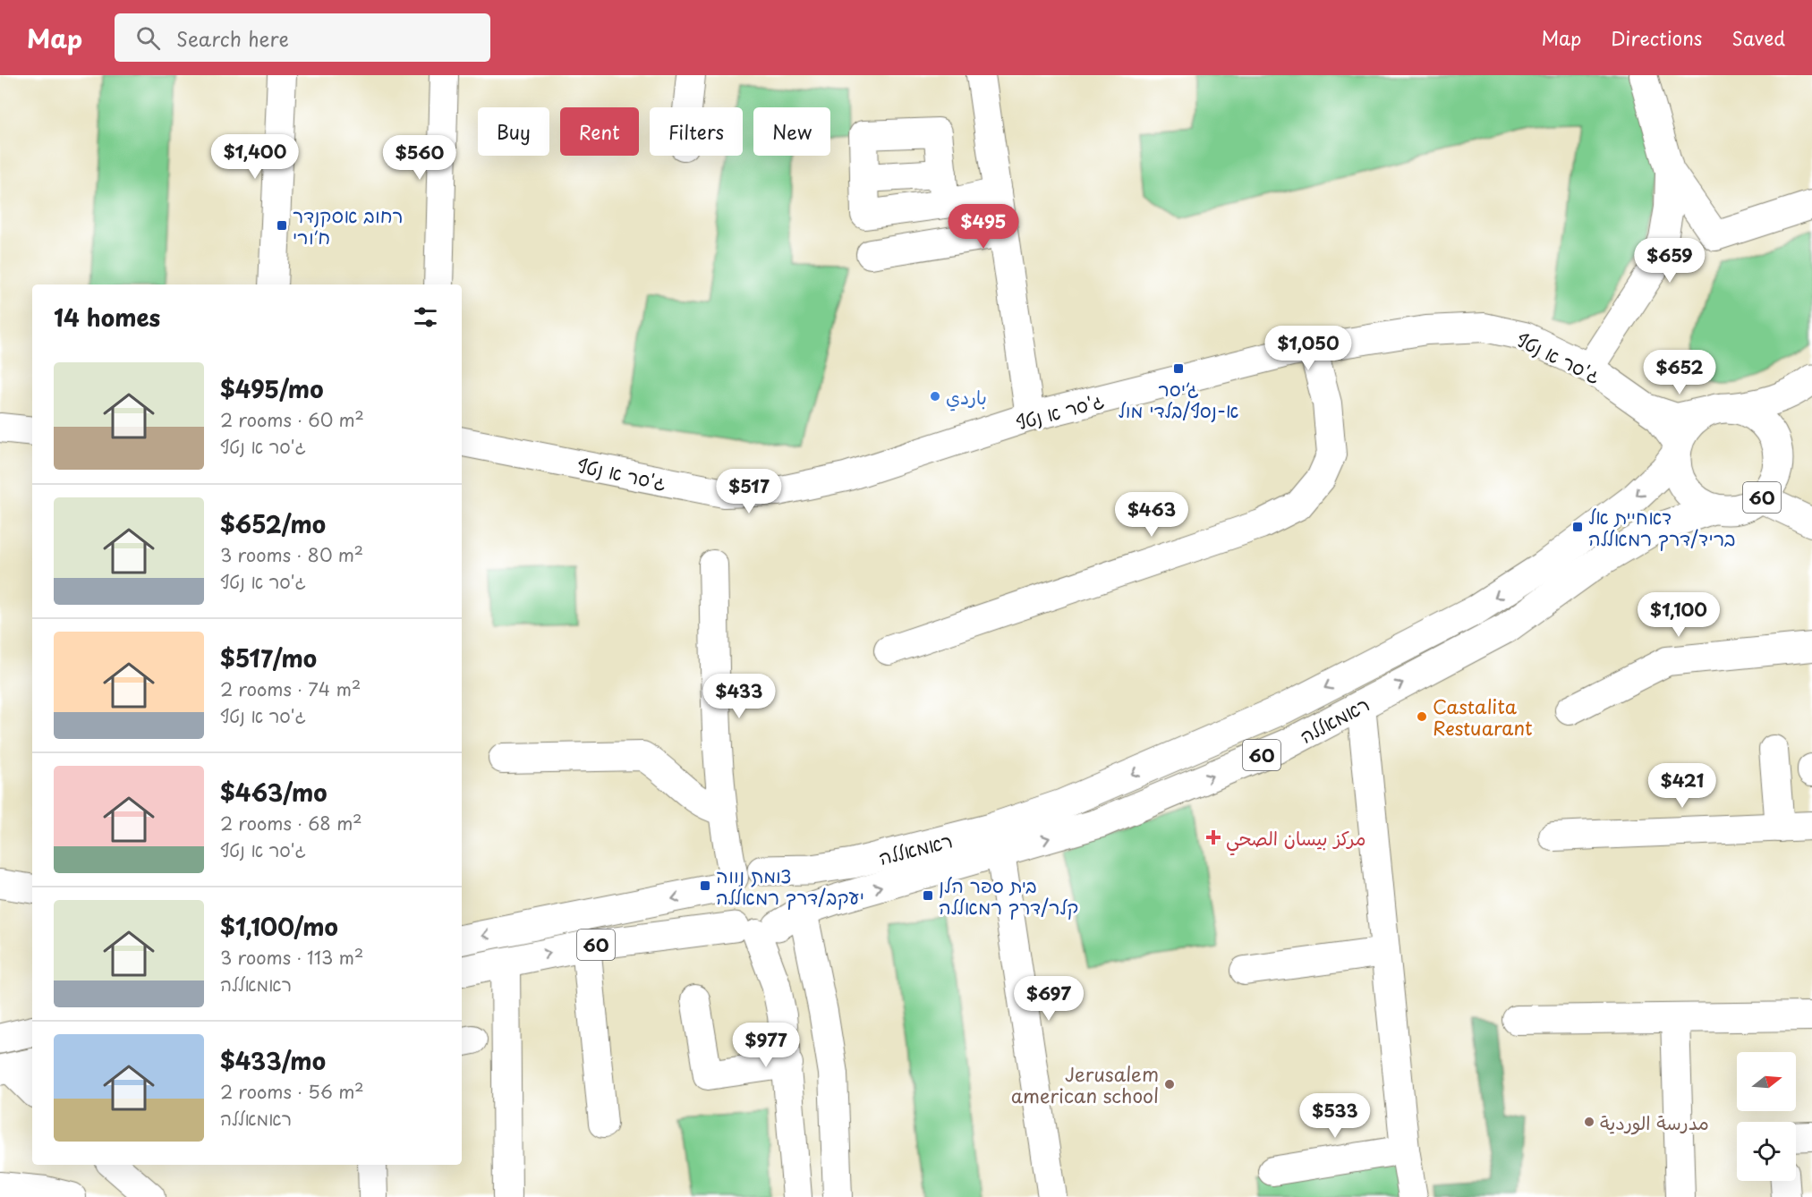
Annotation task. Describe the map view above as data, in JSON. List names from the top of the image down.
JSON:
{
  "streets": {
    "highway": ["60", "ראמאללה"],
    "street": ["ג'סר א נטף"]
  },
  "crossings": [
    ["ג'סר א נטף", "60"],
    ["ג'סר א נטף", "ראמאללה"],
    ["60", "ראמאללה"]
  ],
  "places": {
    "transit": [
      "רחוב אסקנדר ח׳ורי",
      "ג׳יסר א-נסף/בלדי מול",
      "דאחיית אל בריד/דרך רמאללה",
      "צומת נווה יעקב/דרך רמאללה",
      "בית ספר הלן קלר/דרך רמאללה"
    ],
    "other": [
      "باردي",
      "Castalita Restuarant",
      "Jerusalem american school",
      "مدرسة الوردية"
    ],
    "health": ["مركز بيسان الصحي"]
  },
  "north": "right",
  "page": {
    "header": "Map",
    "search": "Search here",
    "nav": ["Map", "Directions", "Saved"],
    "chip": [
      "Buy",
      "Rent",
      "Filters",
      "New"
    ],
    "price": [
      "$1,400",
      "$560",
      "$495",
      "$659",
      "$1,050",
      "$652",
      "$517",
      "$463",
      "$1,100",
      "$433",
      "$421",
      "$697",
      "$977",
      "$533"
    ],
    "heading": "14 homes",
    "list": [
      {
        "name": "$495/mo",
        "note": "2 rooms · 60 m² · ג'סר א נטף"
      },
      {
        "name": "$652/mo",
        "note": "3 rooms · 80 m² · ג'סר א נטף"
      },
      {
        "name": "$517/mo",
        "note": "2 rooms · 74 m² · ג'סר א נטף"
      },
      {
        "name": "$463/mo",
        "note": "2 rooms · 68 m² · ג'סר א נטף"
      },
      {
        "name": "$1,100/mo",
        "note": "3 rooms · 113 m² · ראמאללה"
      },
      {
        "name": "$433/mo",
        "note": "2 rooms · 56 m² · ראמאללה"
      }
    ]
  }
}
